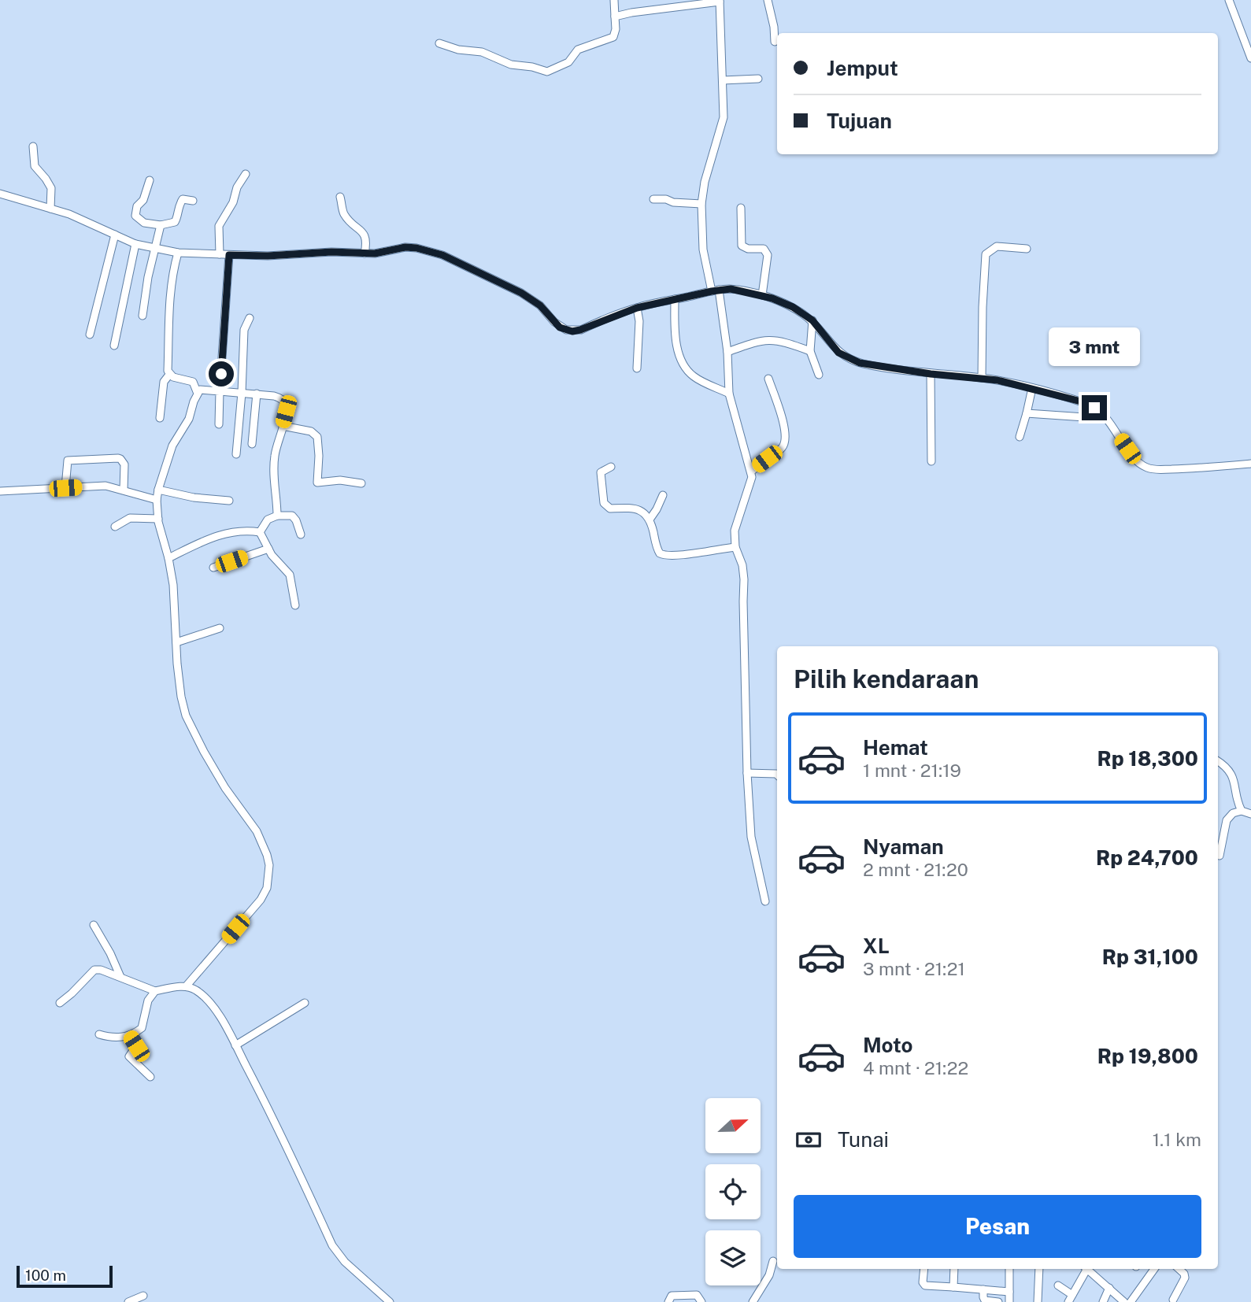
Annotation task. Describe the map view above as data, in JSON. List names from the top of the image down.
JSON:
{
  "scale_bar": "100 m",
  "north": "right",
  "page": {
    "banner": ["Jemput", "Tujuan"],
    "bubble": "3 mnt",
    "heading": "Pilih kendaraan",
    "list": [
      {
        "name": "Hemat",
        "note": "1 mnt · 21:19",
        "value": "Rp 18,300"
      },
      {
        "name": "Nyaman",
        "note": "2 mnt · 21:20",
        "value": "Rp 24,700"
      },
      {
        "name": "XL",
        "note": "3 mnt · 21:21",
        "value": "Rp 31,100"
      },
      {
        "name": "Moto",
        "note": "4 mnt · 21:22",
        "value": "Rp 19,800"
      }
    ],
    "pay": ["Tunai", "1.1 km"],
    "buttons": "Pesan",
    "scale": "100 m"
  }
}
